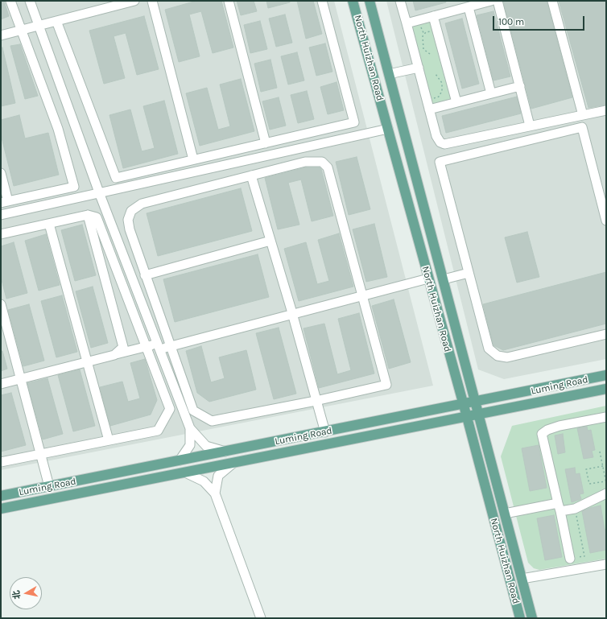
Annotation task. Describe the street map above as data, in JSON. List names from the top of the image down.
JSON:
{
  "streets": {
    "main road": ["North Huizhan Road", "Luming Road"]
  },
  "crossings": [
    ["North Huizhan Road", "Luming Road"]
  ],
  "scale_bar": "100 m",
  "north": "left"
}
